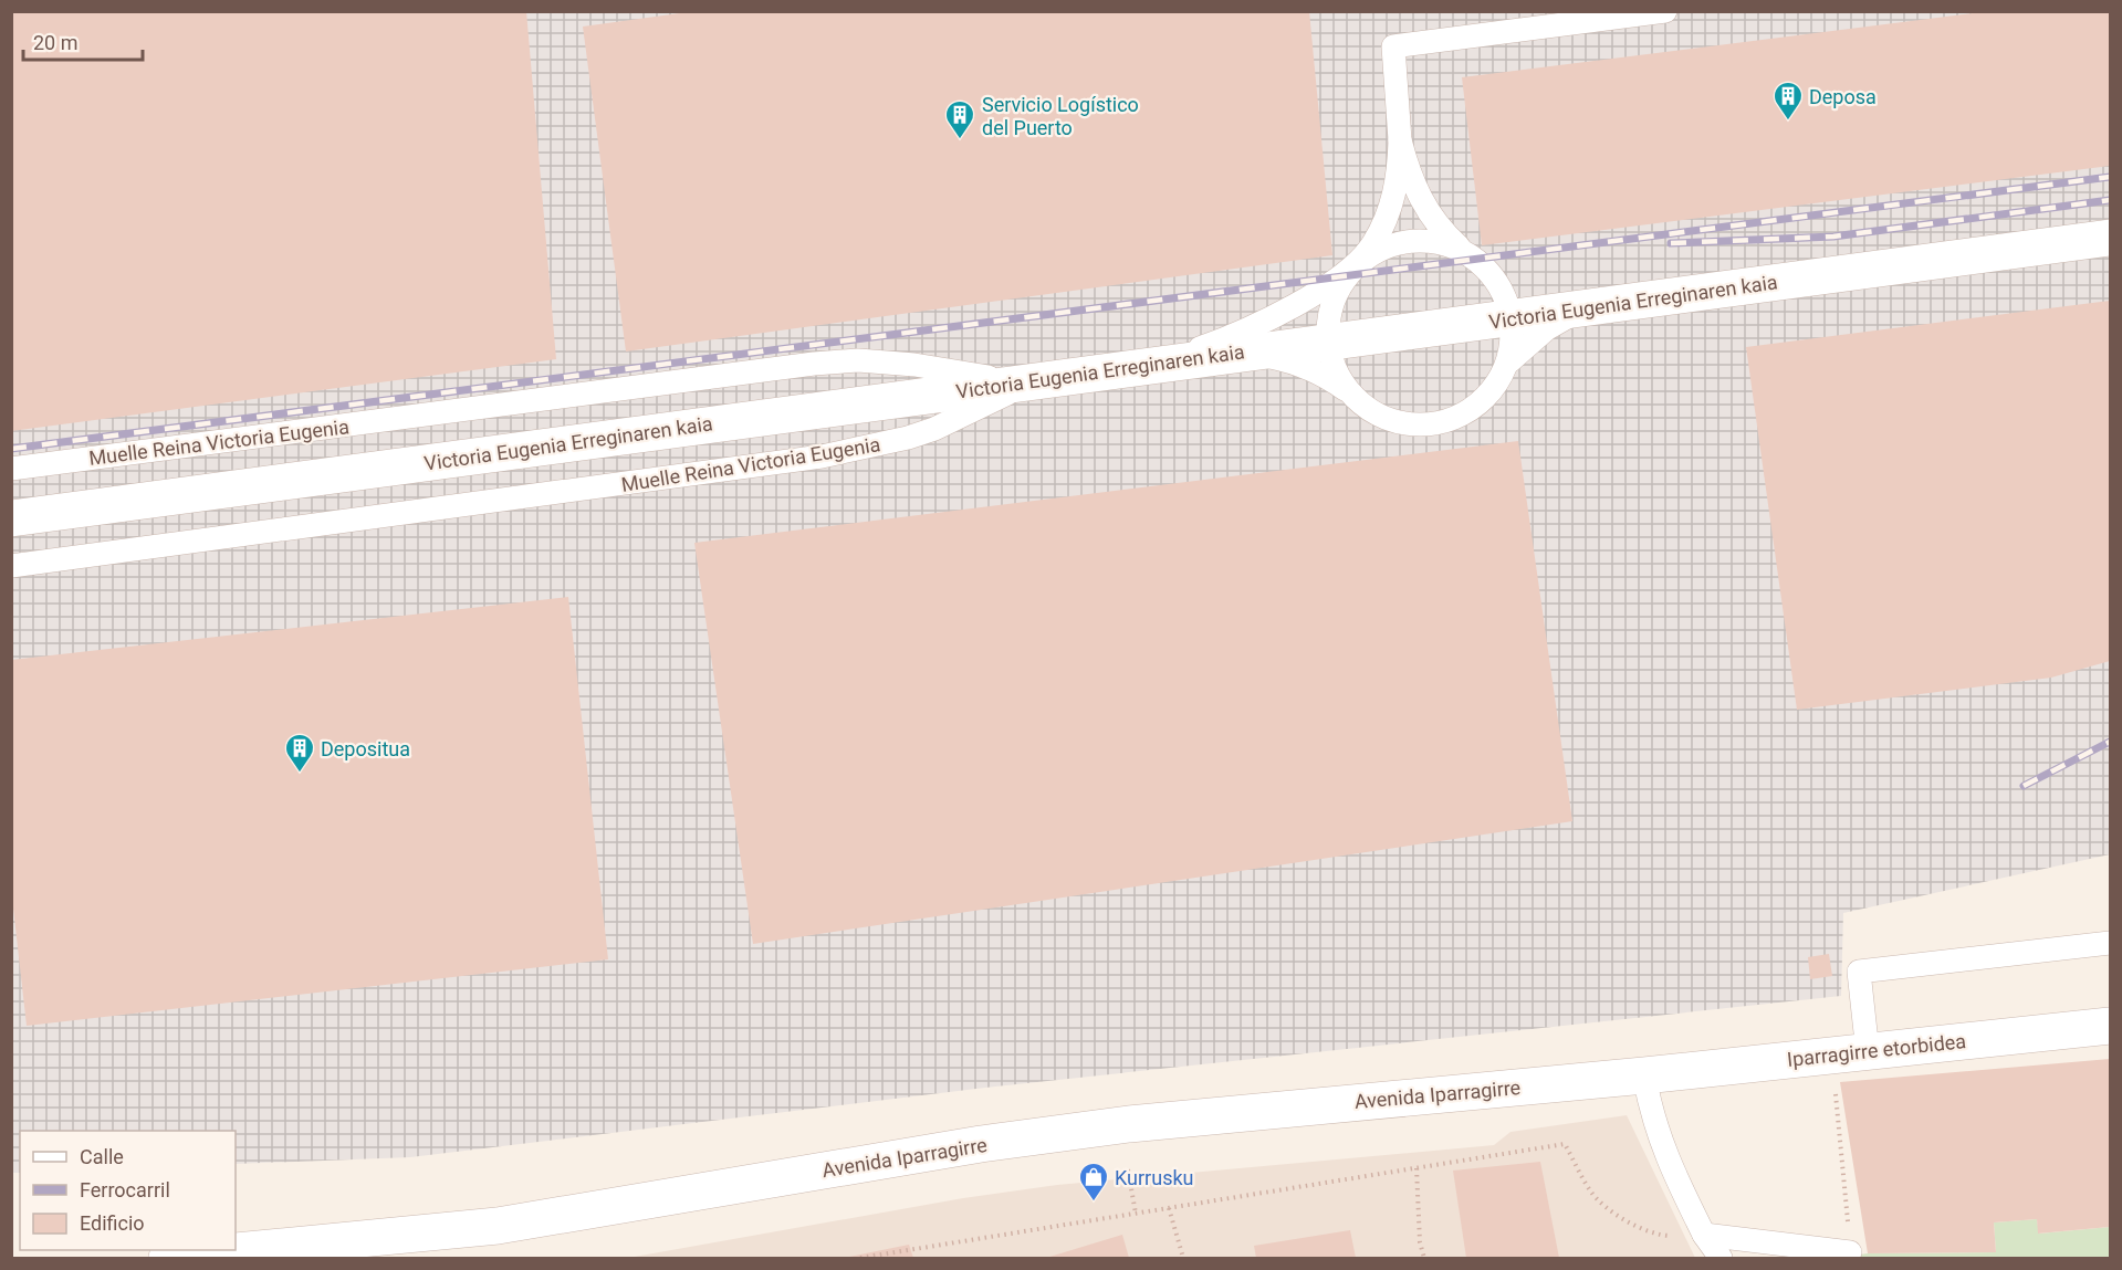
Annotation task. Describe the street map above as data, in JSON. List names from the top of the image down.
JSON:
{
  "streets": {
    "street": ["Victoria Eugenia Erreginaren kaia", "Iparragirre etorbidea", "Avenida Iparragirre"],
    "lane": ["Muelle Reina Victoria Eugenia"]
  },
  "crossings": [
    ["Victoria Eugenia Erreginaren kaia", "Muelle Reina Victoria Eugenia"],
    ["Iparragirre etorbidea", "Avenida Iparragirre"]
  ],
  "places": {
    "building": ["Deposa", "Servicio Logístico del Puerto", "Depositua"],
    "shop": ["Kurrusku"]
  },
  "legend": ["Calle", "Ferrocarril", "Edificio"],
  "scale_bar": "20 m"
}
